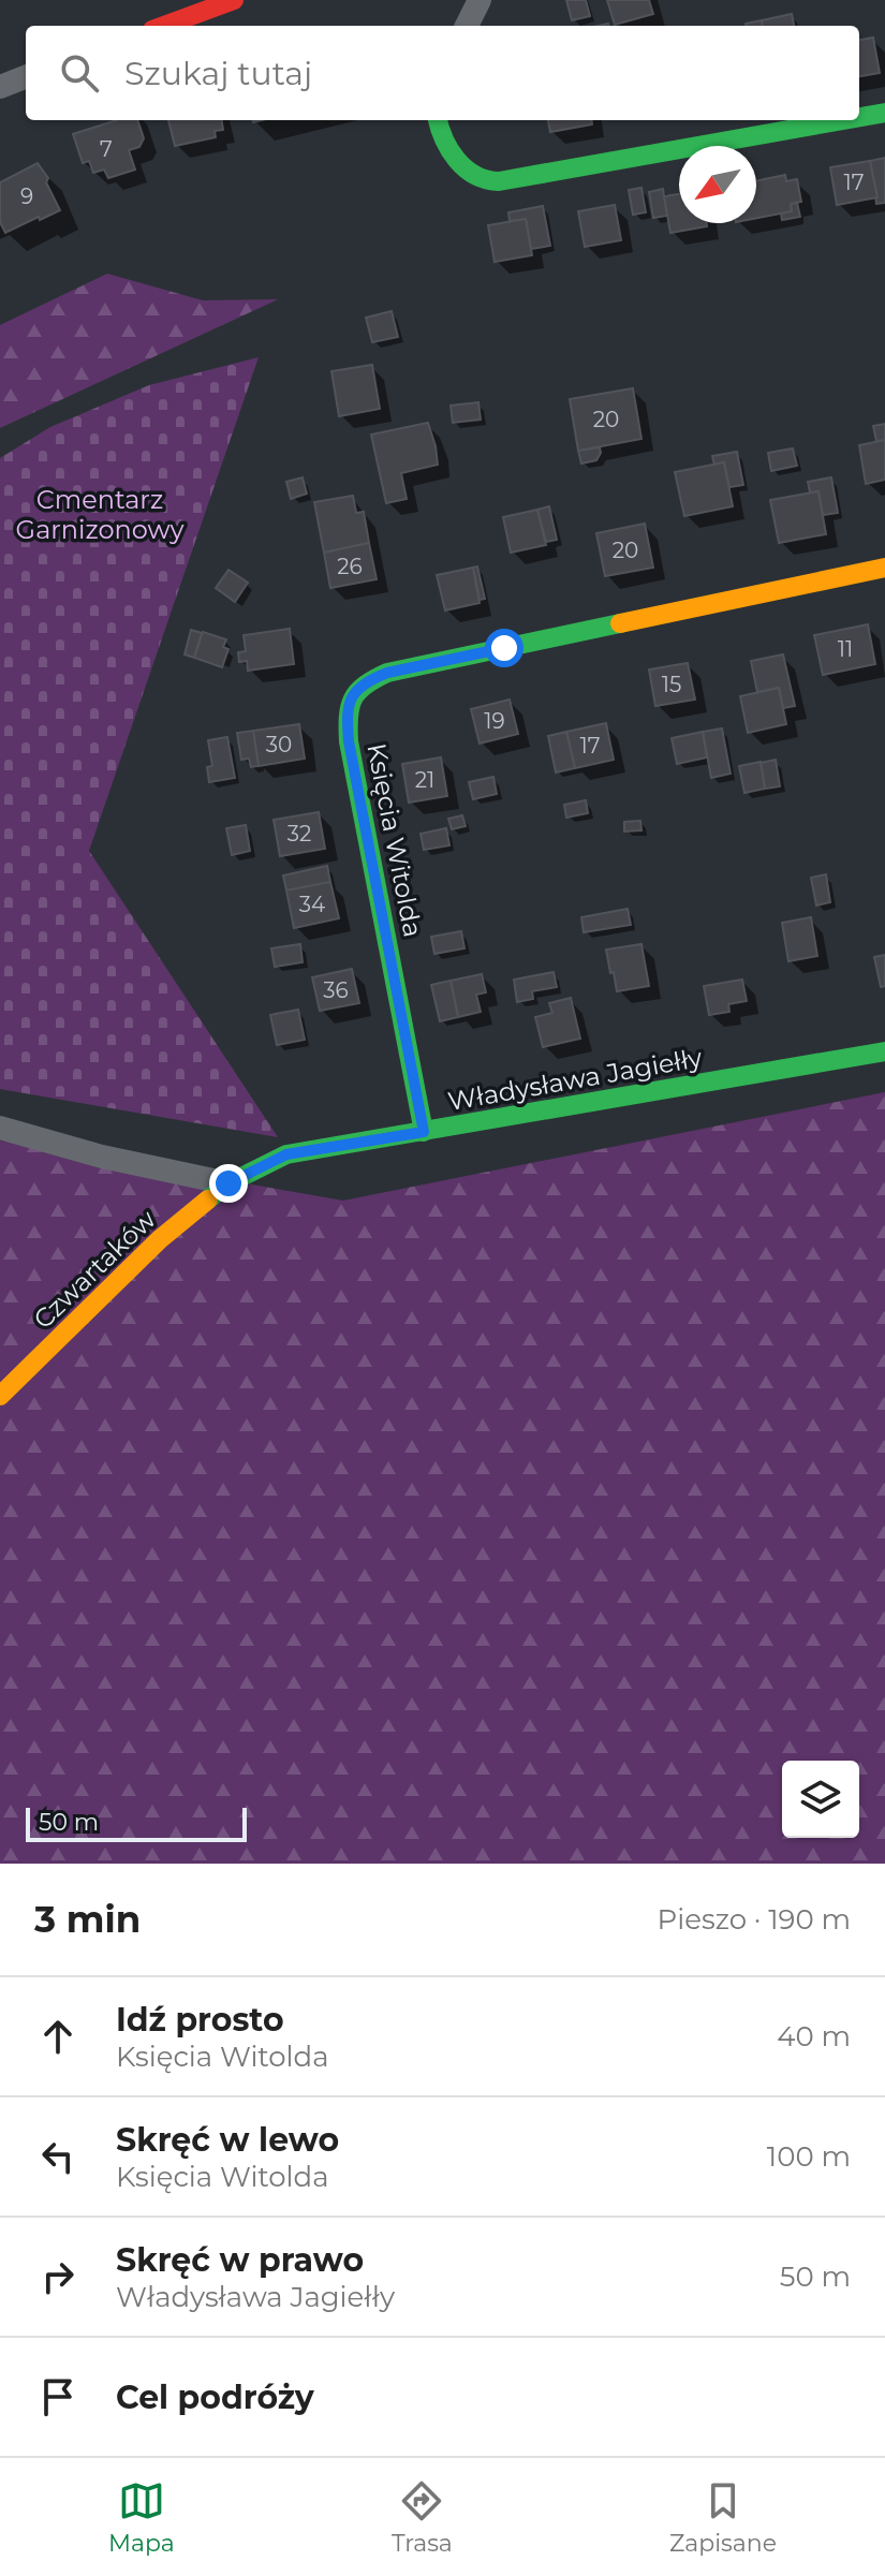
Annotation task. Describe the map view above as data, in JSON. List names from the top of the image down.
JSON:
{
  "streets": {
    "street": ["Księcia Witolda", "Władysława Jagiełły", "Czwartaków"]
  },
  "crossings": [
    ["Księcia Witolda", "Władysława Jagiełły"],
    ["Władysława Jagiełły", "Czwartaków"]
  ],
  "parks": ["Cmentarz Garnizonowy"],
  "house_numbers": [
    "7",
    "17",
    "9",
    "20",
    "20",
    "26",
    "11",
    "15",
    "19",
    "30",
    "17",
    "21",
    "32",
    "34",
    "36"
  ],
  "scale_bar": "50 m",
  "north": "bottom left",
  "page": {
    "search": "Szukaj tutaj",
    "scale": "50 m",
    "heading": ["3 min", "Pieszo · 190 m"],
    "list": [
      ["Idź prosto", "Księcia Witolda", "40 m"],
      ["Skręć w lewo", "Księcia Witolda", "100 m"],
      ["Skręć w prawo", "Władysława Jagiełły", "50 m"],
      "Cel podróży"
    ],
    "nav": ["Mapa", "Trasa", "Zapisane"]
  }
}
